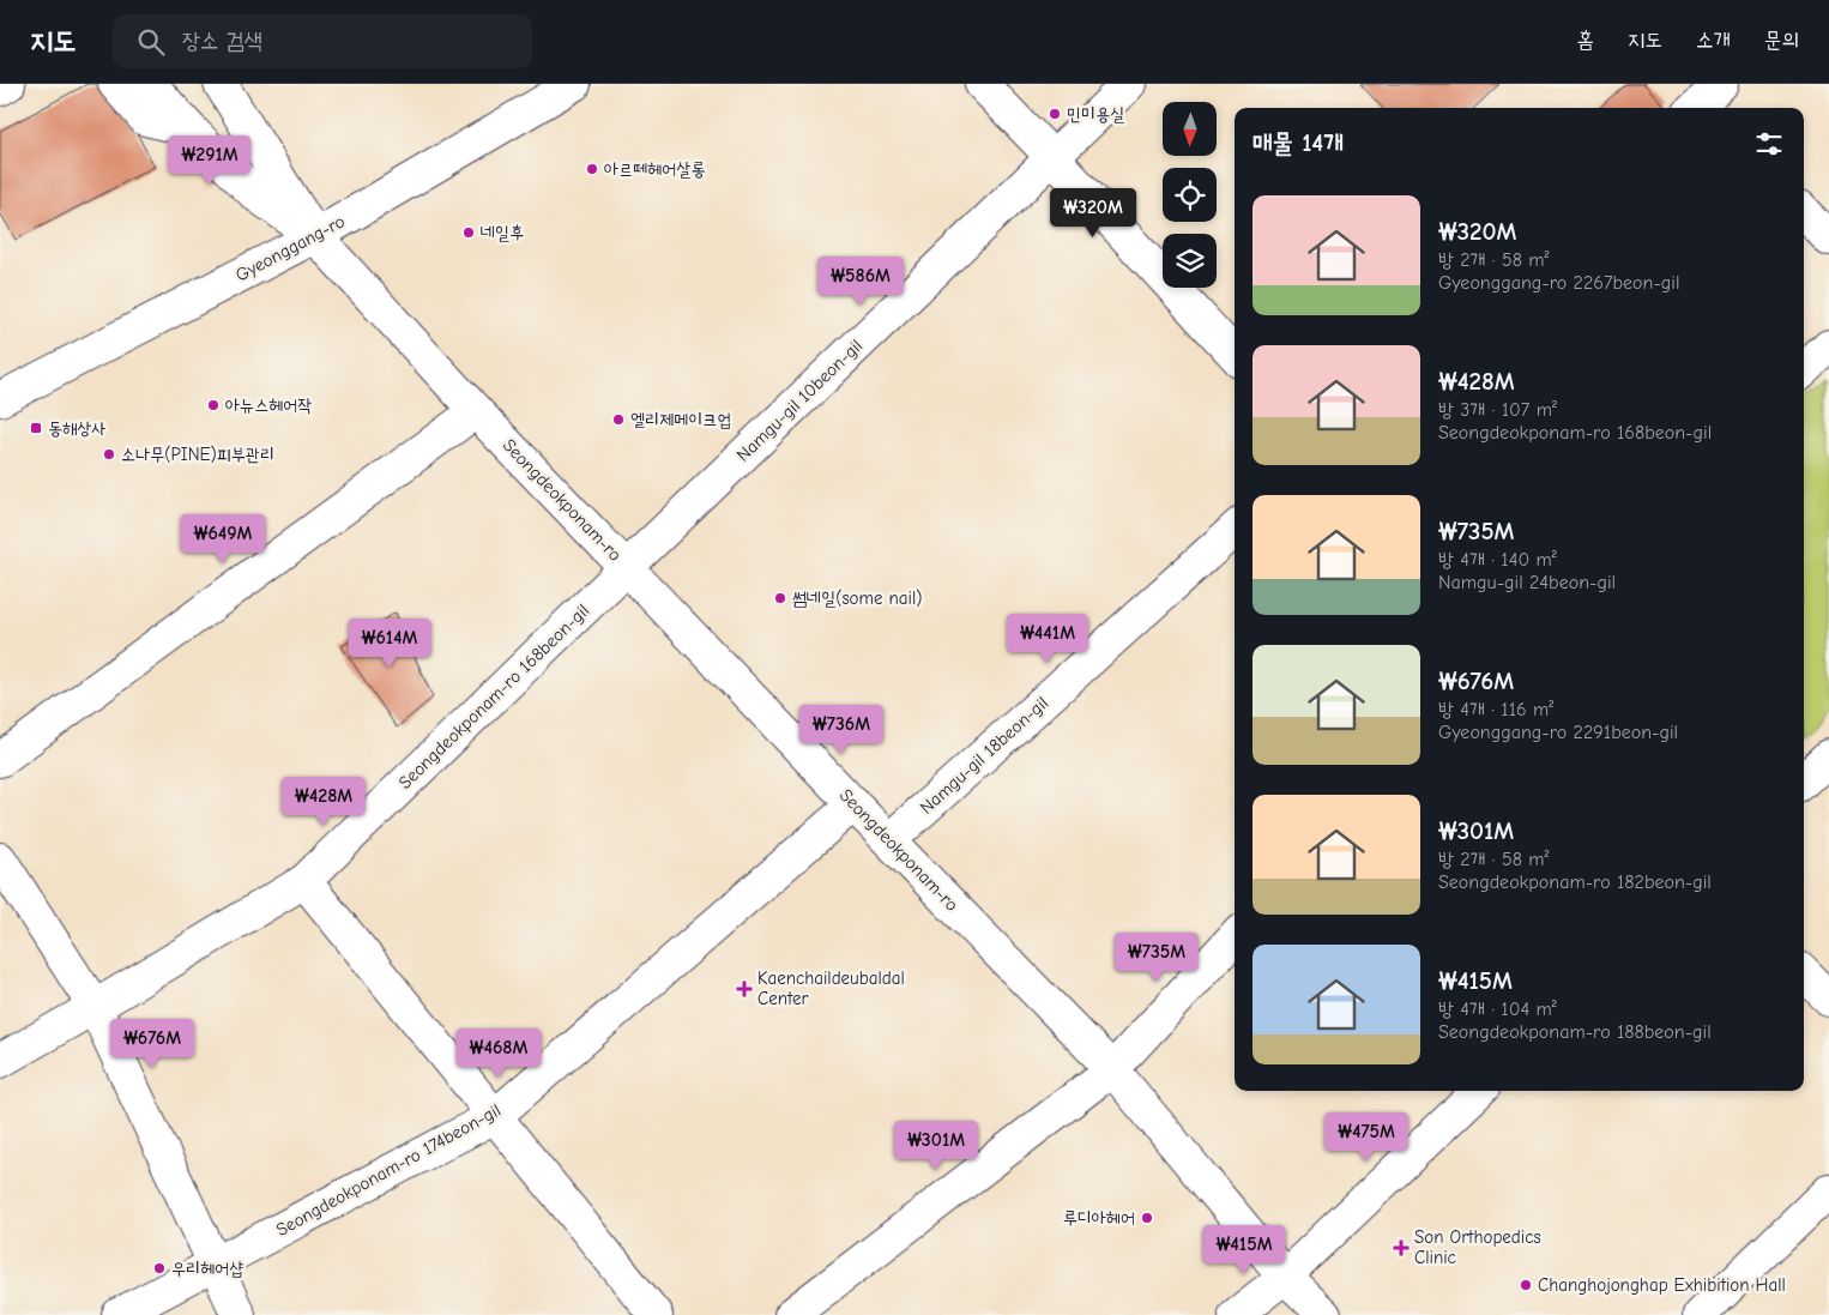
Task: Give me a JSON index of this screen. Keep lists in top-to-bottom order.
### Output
{
  "streets": {
    "street": [
      "Gyeonggang-ro",
      "Namgu-gil 10beon-gil",
      "Seongdeokponam-ro",
      "Seongdeokponam-ro 168beon-gil",
      "Namgu-gil 18beon-gil",
      "Seongdeokponam-ro 174beon-gil"
    ]
  },
  "crossings": [
    ["Gyeonggang-ro", "Seongdeokponam-ro"],
    ["Namgu-gil 10beon-gil", "Seongdeokponam-ro"],
    ["Namgu-gil 10beon-gil", "Seongdeokponam-ro 168beon-gil"],
    ["Seongdeokponam-ro", "Seongdeokponam-ro 168beon-gil"],
    ["Seongdeokponam-ro", "Namgu-gil 18beon-gil"],
    ["Seongdeokponam-ro", "Seongdeokponam-ro 174beon-gil"]
  ],
  "places": {
    "other": [
      "민미용실",
      "아르떼헤어살롱",
      "네일후",
      "아뉴스헤어작",
      "엘리제메이크업",
      "소나무(PINE)피부관리",
      "썸네일(some nail)",
      "루디아헤어",
      "우리헤어샵",
      "Changhojonghap Exhibition Hall"
    ],
    "transit": ["동해상사"],
    "health": ["Kaenchaildeubaldal Center", "Son Orthopedics Clinic"]
  },
  "north": "bottom",
  "page": {
    "header": "지도",
    "search": "장소 검색",
    "nav": [
      "홈",
      "지도",
      "소개",
      "문의"
    ],
    "heading": "매물 14개",
    "price": [
      "₩291M",
      "₩320M",
      "₩586M",
      "₩649M",
      "₩441M",
      "₩614M",
      "₩736M",
      "₩428M",
      "₩735M",
      "₩676M",
      "₩468M",
      "₩475M",
      "₩301M",
      "₩415M"
    ],
    "list": [
      {
        "name": "₩320M",
        "note": "방 2개 · 58 m² · Gyeonggang-ro 2267beon-gil"
      },
      {
        "name": "₩428M",
        "note": "방 3개 · 107 m² · Seongdeokponam-ro 168beon-gil"
      },
      {
        "name": "₩735M",
        "note": "방 4개 · 140 m² · Namgu-gil 24beon-gil"
      },
      {
        "name": "₩676M",
        "note": "방 4개 · 116 m² · Gyeonggang-ro 2291beon-gil"
      },
      {
        "name": "₩301M",
        "note": "방 2개 · 58 m² · Seongdeokponam-ro 182beon-gil"
      },
      {
        "name": "₩415M",
        "note": "방 4개 · 104 m² · Seongdeokponam-ro 188beon-gil"
      }
    ]
  }
}
